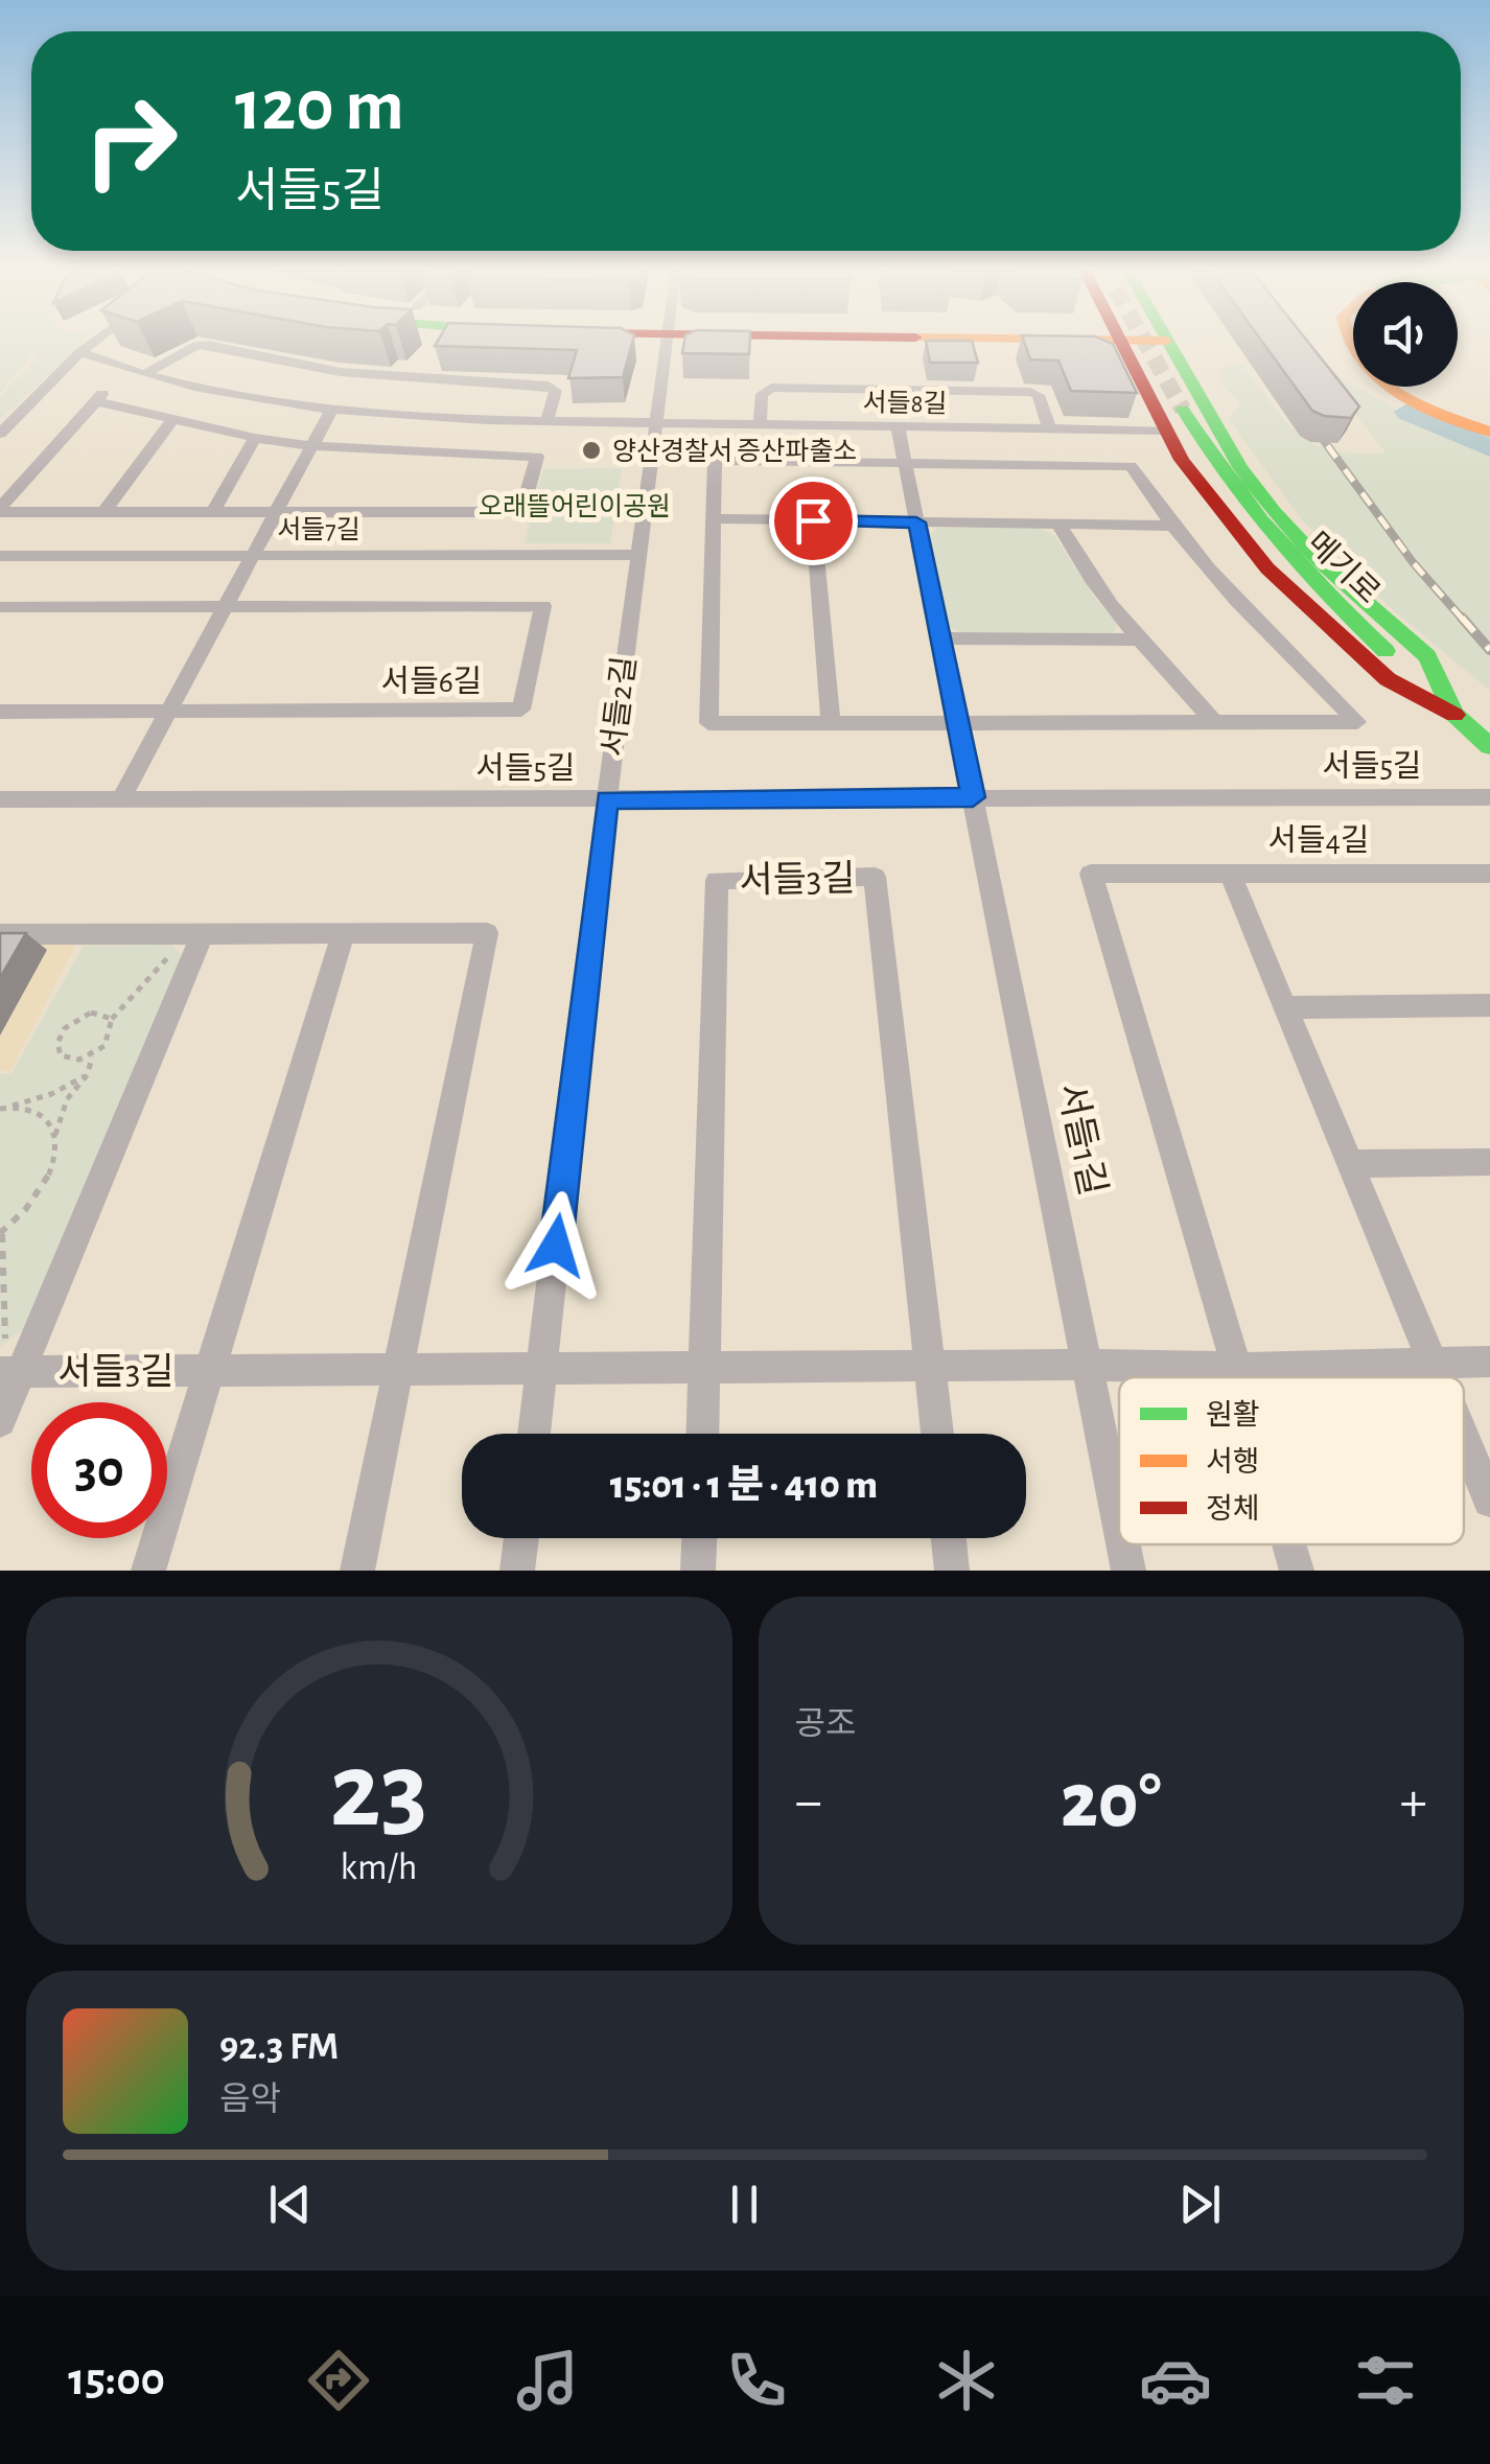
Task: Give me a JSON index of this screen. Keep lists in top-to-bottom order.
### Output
{
  "streets": {
    "main road": ["메기로"],
    "street": [
      "서들8길",
      "서들7길",
      "서들6길",
      "서들2길",
      "서들5길",
      "서들4길",
      "서들3길",
      "서들1길"
    ]
  },
  "crossings": [
    ["서들8길", "서들2길"],
    ["서들8길", "서들1길"],
    ["서들7길", "서들2길"],
    ["서들2길", "서들5길"],
    ["서들2길", "서들3길"],
    ["서들5길", "서들1길"],
    ["서들4길", "서들3길"],
    ["서들3길", "서들1길"]
  ],
  "parks": ["오래뜰어린이공원"],
  "places": ["양산경찰서 증산파출소"],
  "legend": ["원활", "서행", "정체"],
  "page": {
    "turn": ["120 m", "서들5길"],
    "limit": "30",
    "trip": "15:01 · 1 분 · 410 m",
    "tile": "공조",
    "heat": ["−", "20°", "+"],
    "song": ["92.3 FM", "음악"],
    "tabs": "15:00",
    "gauge": ["23", "km/h"]
  }
}
